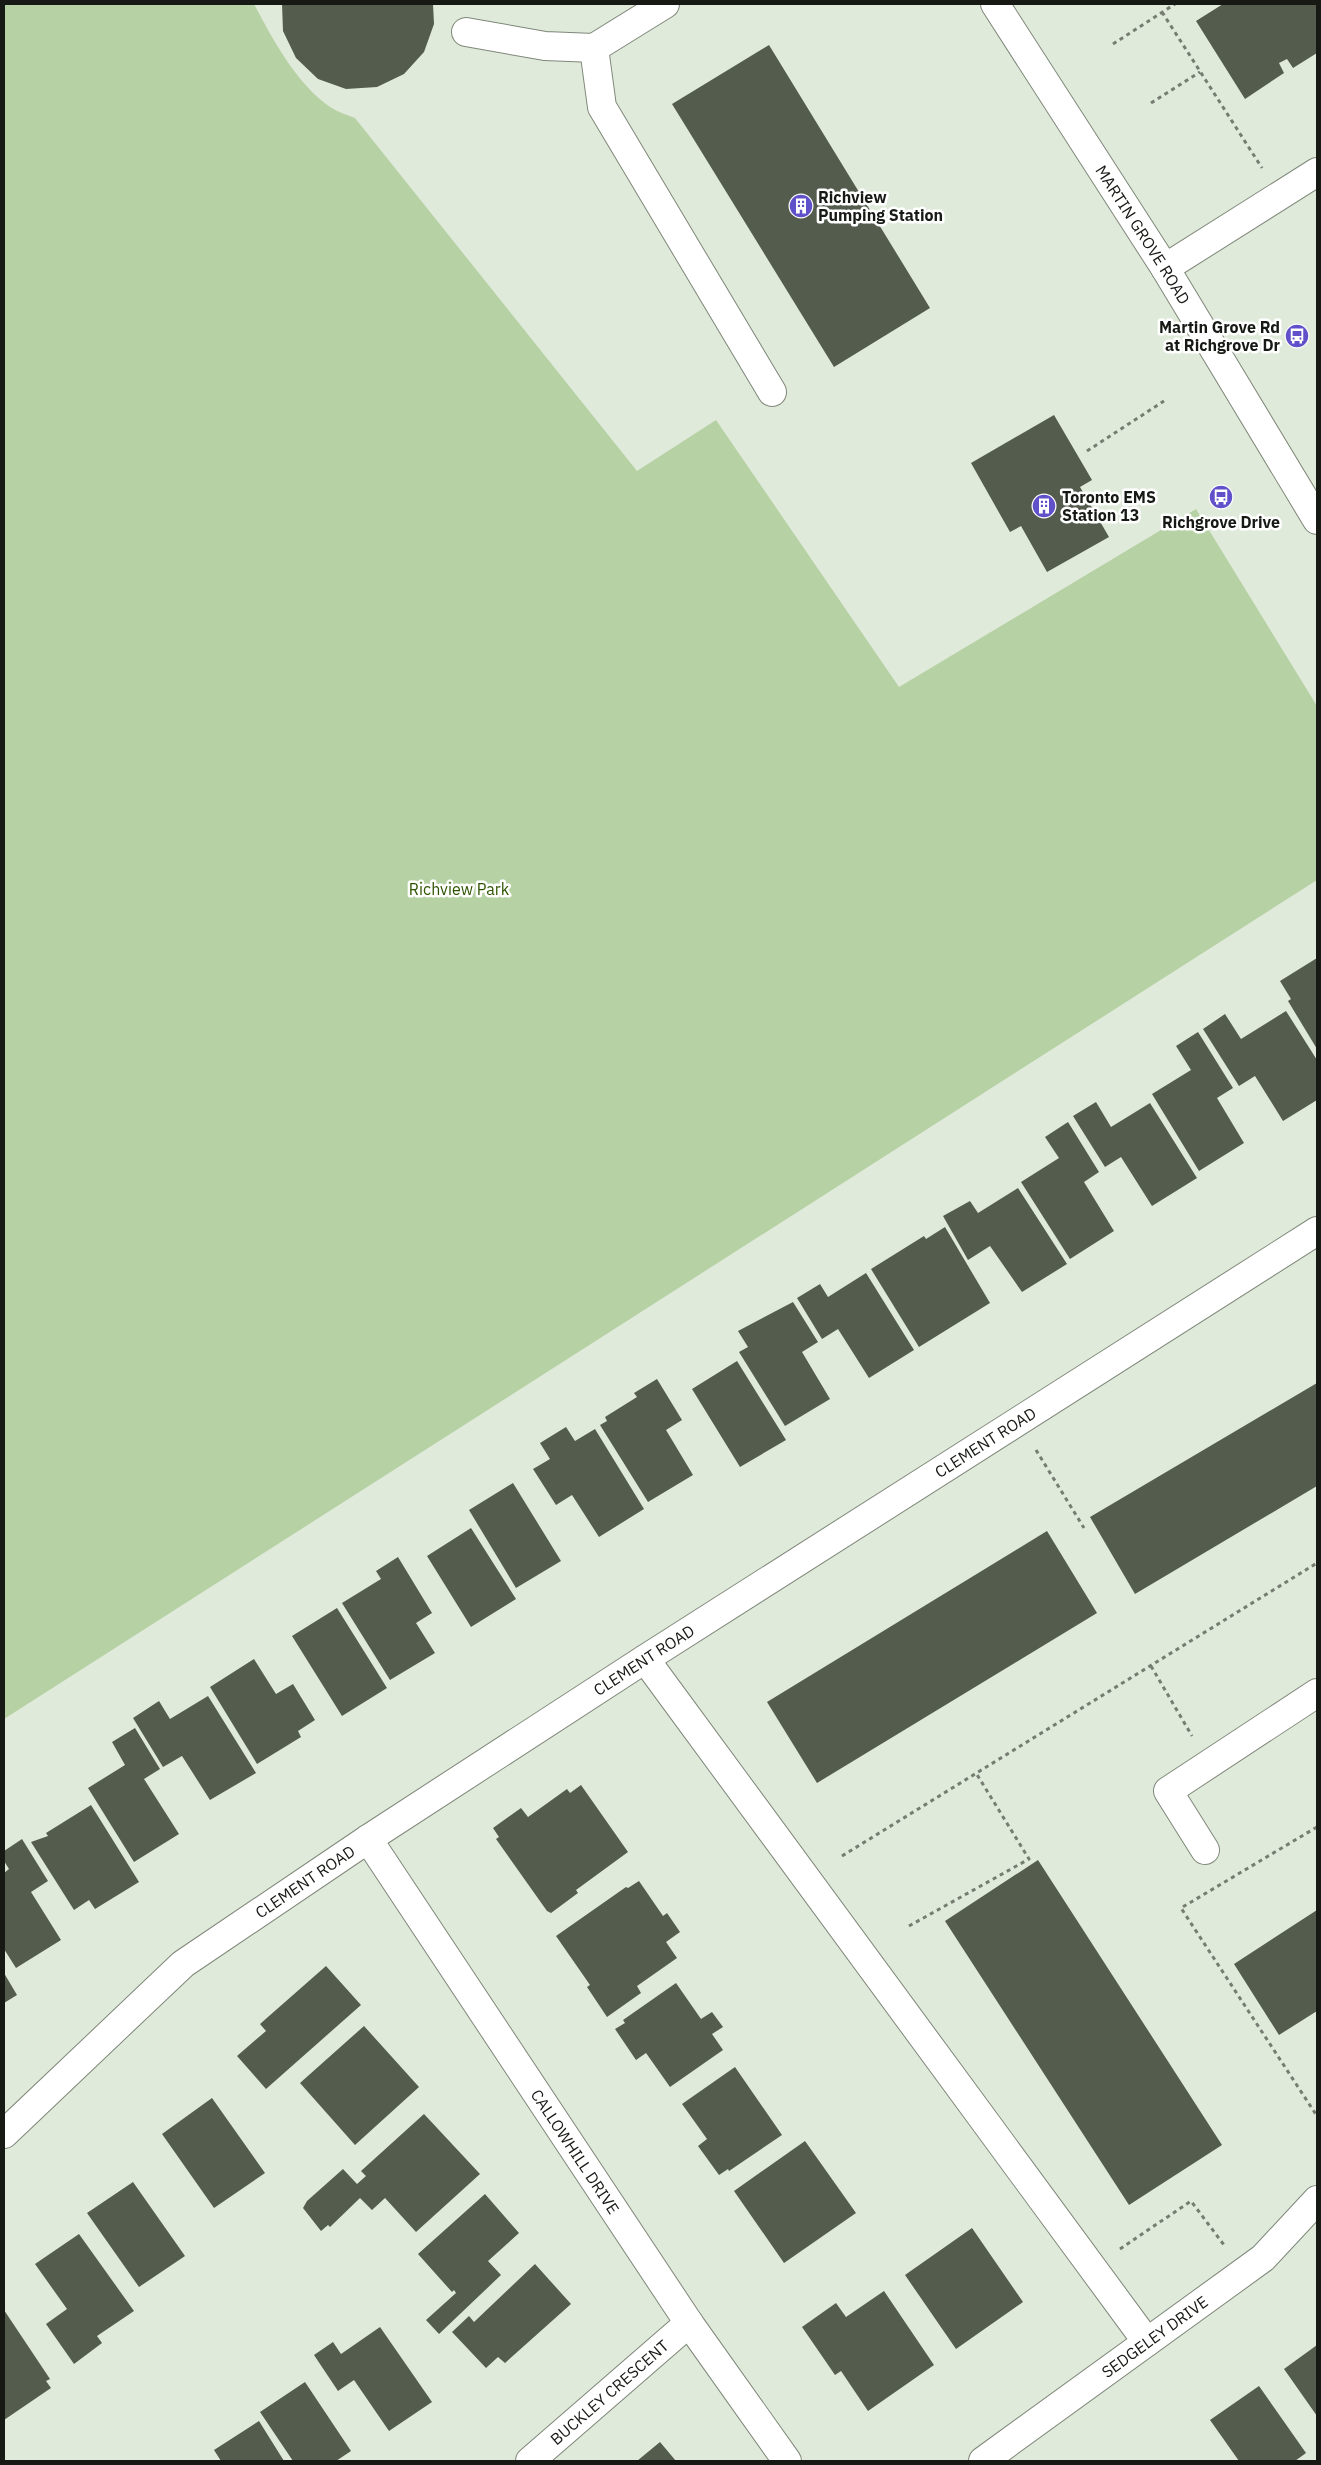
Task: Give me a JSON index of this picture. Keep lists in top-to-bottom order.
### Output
{
  "streets": {
    "street": [
      "MARTIN GROVE ROAD",
      "CLEMENT ROAD",
      "CALLOWHILL DRIVE",
      "SEDGELEY DRIVE",
      "BUCKLEY CRESCENT"
    ]
  },
  "crossings": [
    ["CLEMENT ROAD", "CALLOWHILL DRIVE"],
    ["CALLOWHILL DRIVE", "BUCKLEY CRESCENT"]
  ],
  "parks": ["Richview Park"],
  "places": {
    "building": ["Richview Pumping Station", "Toronto EMS Station 13"],
    "bus stop": ["Martin Grove Rd at Richgrove Dr", "Richgrove Drive"]
  }
}
